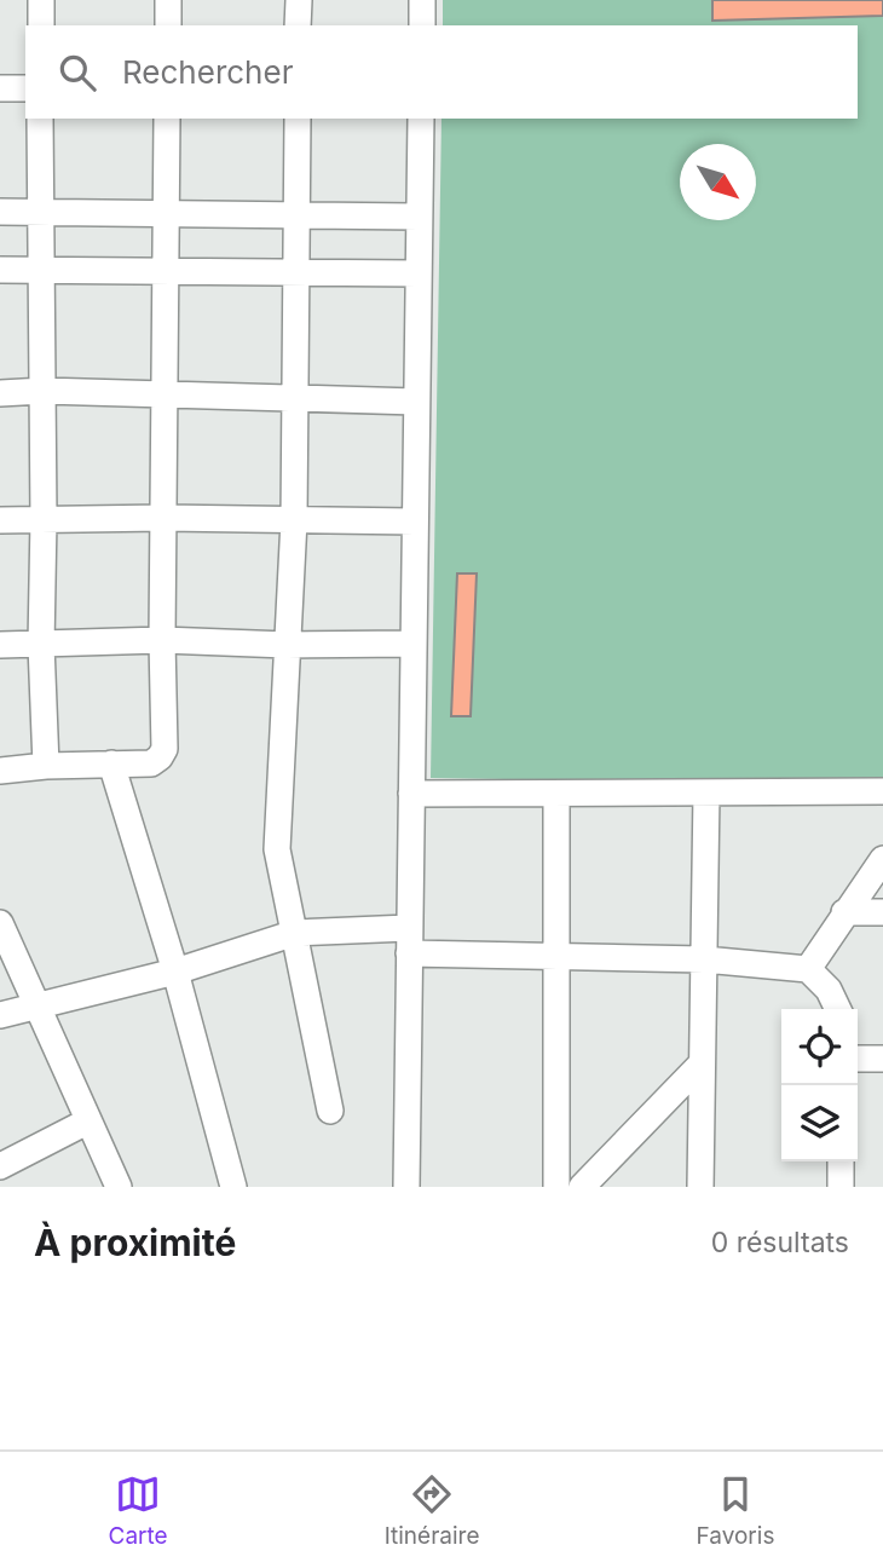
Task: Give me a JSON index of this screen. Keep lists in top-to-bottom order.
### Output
{
  "north": "bottom right",
  "page": {
    "search": "Rechercher",
    "heading": ["À proximité", "0 résultats"],
    "nav": ["Carte", "Itinéraire", "Favoris"]
  }
}
